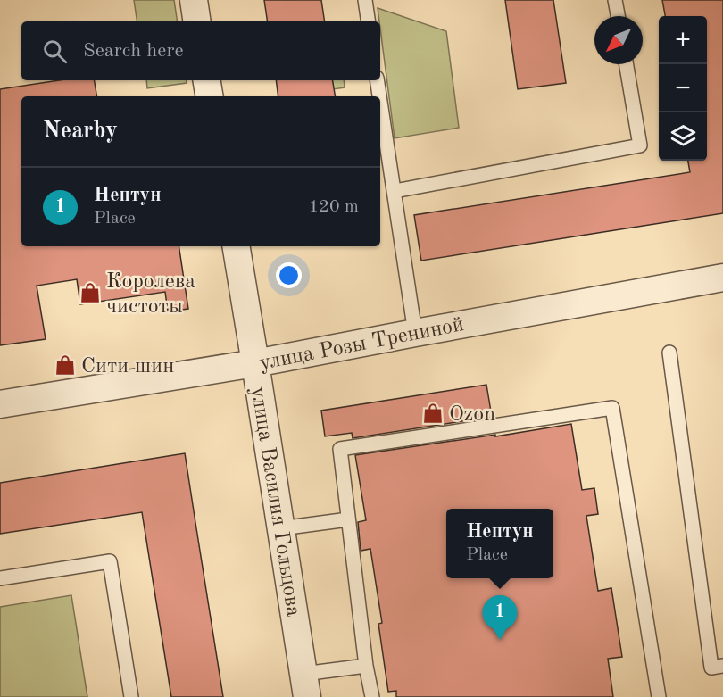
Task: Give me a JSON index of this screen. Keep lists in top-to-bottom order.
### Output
{
  "streets": {
    "street": ["улица Розы Трениной", "улица Василия Гольцова"]
  },
  "crossings": [
    ["улица Розы Трениной", "улица Василия Гольцова"]
  ],
  "places": {
    "shop": ["Королева чистоты", "Сити шин", "Ozon"]
  },
  "north": "bottom left",
  "page": {
    "map_buttons": ["+", "−"],
    "search": "Search here",
    "heading": "Nearby",
    "list": [
      {
        "mark": "1",
        "name": "Нептун",
        "note": "Place",
        "value": "120 m"
      }
    ],
    "popup": ["Нептун", "Place"],
    "pins": "1"
  }
}
